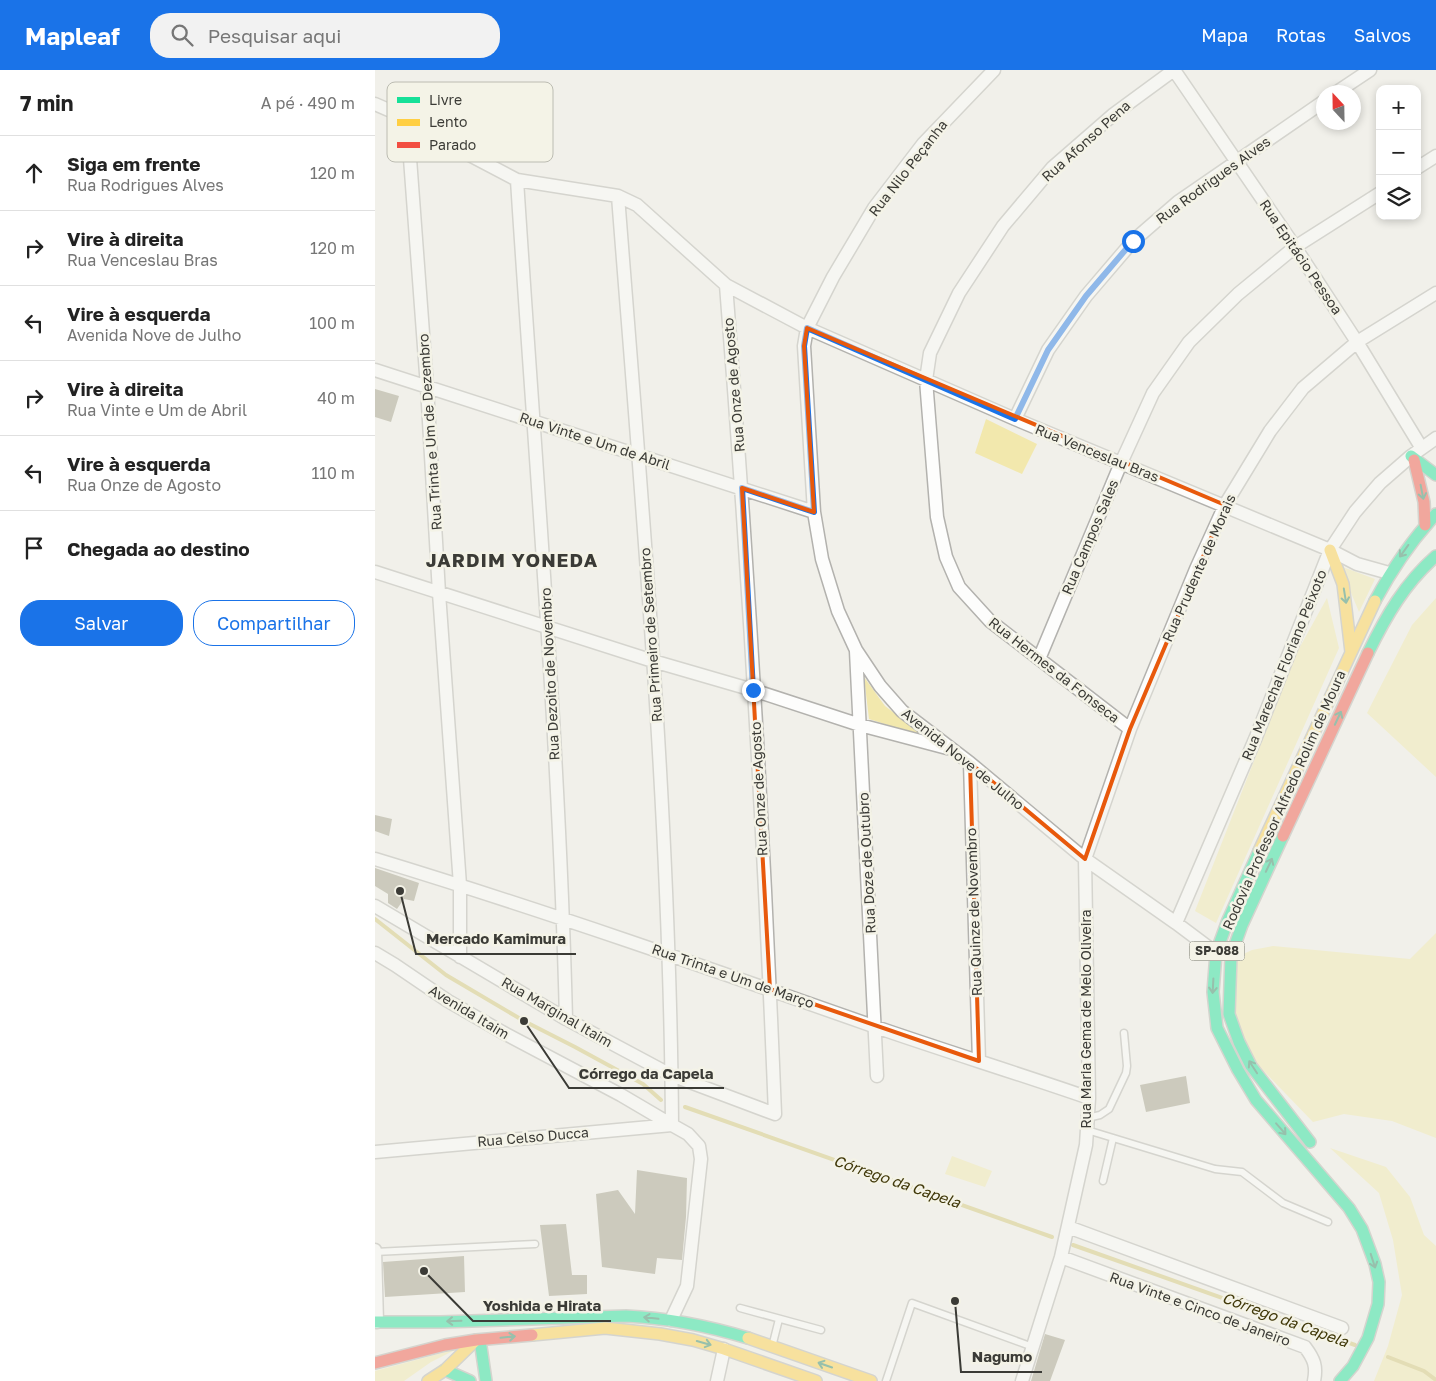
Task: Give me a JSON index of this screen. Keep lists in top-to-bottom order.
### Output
{
  "streets": {
    "main road": ["Rodovia Professor Alfredo Rolim de Moura", "SP-088"],
    "street": [
      "Rua Afonso Pena",
      "Rua Nilo Peçanha",
      "Rua Rodrigues Alves",
      "Rua Epitácio Pessoa",
      "Rua Onze de Agosto",
      "Rua Trinta e Um de Dezembro",
      "Rua Vinte e Um de Abril",
      "Rua Venceslau Bras",
      "Rua Campos Sales",
      "Rua Prudente de Morais",
      "Rua Primeiro de Setembro",
      "Rua Marechal Floriano Peixoto",
      "Rua Hermes da Fonseca",
      "Rua Dezoito de Novembro",
      "Avenida Nove de Julho",
      "Rua Doze de Outubro",
      "Rua Quinze de Novembro",
      "Rua Trinta e Um de Março",
      "Avenida Itaim",
      "Rua Marginal Itaim",
      "Rua Maria Gema de Melo Oliveira",
      "Rua Celso Ducca",
      "Rua Vinte e Cinco de Janeiro"
    ]
  },
  "crossings": [
    ["Rua Afonso Pena", "Rua Epitácio Pessoa"],
    ["Rua Afonso Pena", "Rua Venceslau Bras"],
    ["Rua Afonso Pena", "Rua Hermes da Fonseca"],
    ["Rua Nilo Peçanha", "Rua Venceslau Bras"],
    ["Rua Nilo Peçanha", "Avenida Nove de Julho"],
    ["Rua Rodrigues Alves", "Rua Epitácio Pessoa"],
    ["Rua Rodrigues Alves", "Rua Venceslau Bras"],
    ["Rua Epitácio Pessoa", "Rua Campos Sales"],
    ["Rua Epitácio Pessoa", "Rua Prudente de Morais"],
    ["Rua Epitácio Pessoa", "Rua Marechal Floriano Peixoto"],
    ["Rua Onze de Agosto", "Rua Vinte e Um de Abril"],
    ["Rua Onze de Agosto", "Rua Trinta e Um de Março"],
    ["Rua Onze de Agosto", "Rua Marginal Itaim"],
    ["Rua Trinta e Um de Dezembro", "Rua Vinte e Um de Abril"],
    ["Rua Trinta e Um de Dezembro", "Rua Trinta e Um de Março"],
    ["Rua Trinta e Um de Dezembro", "Rua Marginal Itaim"],
    ["Rua Vinte e Um de Abril", "Rua Primeiro de Setembro"],
    ["Rua Vinte e Um de Abril", "Rua Dezoito de Novembro"],
    ["Rua Vinte e Um de Abril", "Avenida Nove de Julho"],
    ["Rua Venceslau Bras", "Rua Campos Sales"],
    ["Rua Venceslau Bras", "Rua Prudente de Morais"],
    ["Rua Venceslau Bras", "Rua Marechal Floriano Peixoto"],
    ["Rua Venceslau Bras", "Rua Hermes da Fonseca"],
    ["Rua Venceslau Bras", "Avenida Nove de Julho"],
    ["Rua Venceslau Bras", "Rodovia Professor Alfredo Rolim de Moura"],
    ["Rua Campos Sales", "Rua Hermes da Fonseca"],
    ["Rua Prudente de Morais", "Rua Hermes da Fonseca"],
    ["Rua Prudente de Morais", "Avenida Nove de Julho"],
    ["Rua Prudente de Morais", "Rua Maria Gema de Melo Oliveira"],
    ["Rua Primeiro de Setembro", "Rua Trinta e Um de Março"],
    ["Rua Primeiro de Setembro", "Avenida Itaim"],
    ["Rua Primeiro de Setembro", "Rua Marginal Itaim"],
    ["Rua Primeiro de Setembro", "Rua Celso Ducca"],
    ["Rua Marechal Floriano Peixoto", "Avenida Nove de Julho"],
    ["Rua Dezoito de Novembro", "Rua Trinta e Um de Março"],
    ["Rua Dezoito de Novembro", "Rua Marginal Itaim"],
    ["Avenida Nove de Julho", "Rodovia Professor Alfredo Rolim de Moura"],
    ["Avenida Nove de Julho", "Rua Doze de Outubro"],
    ["Avenida Nove de Julho", "Rua Quinze de Novembro"],
    ["Avenida Nove de Julho", "Rua Maria Gema de Melo Oliveira"],
    ["Rua Doze de Outubro", "Rua Trinta e Um de Março"],
    ["Rua Quinze de Novembro", "Rua Trinta e Um de Março"],
    ["Rua Trinta e Um de Março", "Rua Maria Gema de Melo Oliveira"],
    ["Avenida Itaim", "Rua Celso Ducca"],
    ["Rua Maria Gema de Melo Oliveira", "Rua Vinte e Cinco de Janeiro"]
  ],
  "districts": ["JARDIM YONEDA"],
  "water": ["Córrego da Capela"],
  "places": [
    "Mercado Kamimura",
    "Córrego da Capela",
    "Yoshida e Hirata",
    "Nagumo"
  ],
  "legend": ["Livre", "Lento", "Parado"],
  "north": "top",
  "page": {
    "header": "Mapleaf",
    "search": "Pesquisar aqui",
    "nav": ["Mapa", "Rotas", "Salvos"],
    "heading": ["7 min", "A pé · 490 m"],
    "map_buttons": ["+", "−"],
    "list": [
      ["Siga em frente", "Rua Rodrigues Alves", "120 m"],
      ["Vire à direita", "Rua Venceslau Bras", "120 m"],
      ["Vire à esquerda", "Avenida Nove de Julho", "100 m"],
      ["Vire à direita", "Rua Vinte e Um de Abril", "40 m"],
      ["Vire à esquerda", "Rua Onze de Agosto", "110 m"],
      "Chegada ao destino"
    ],
    "buttons": ["Salvar", "Compartilhar"]
  }
}
